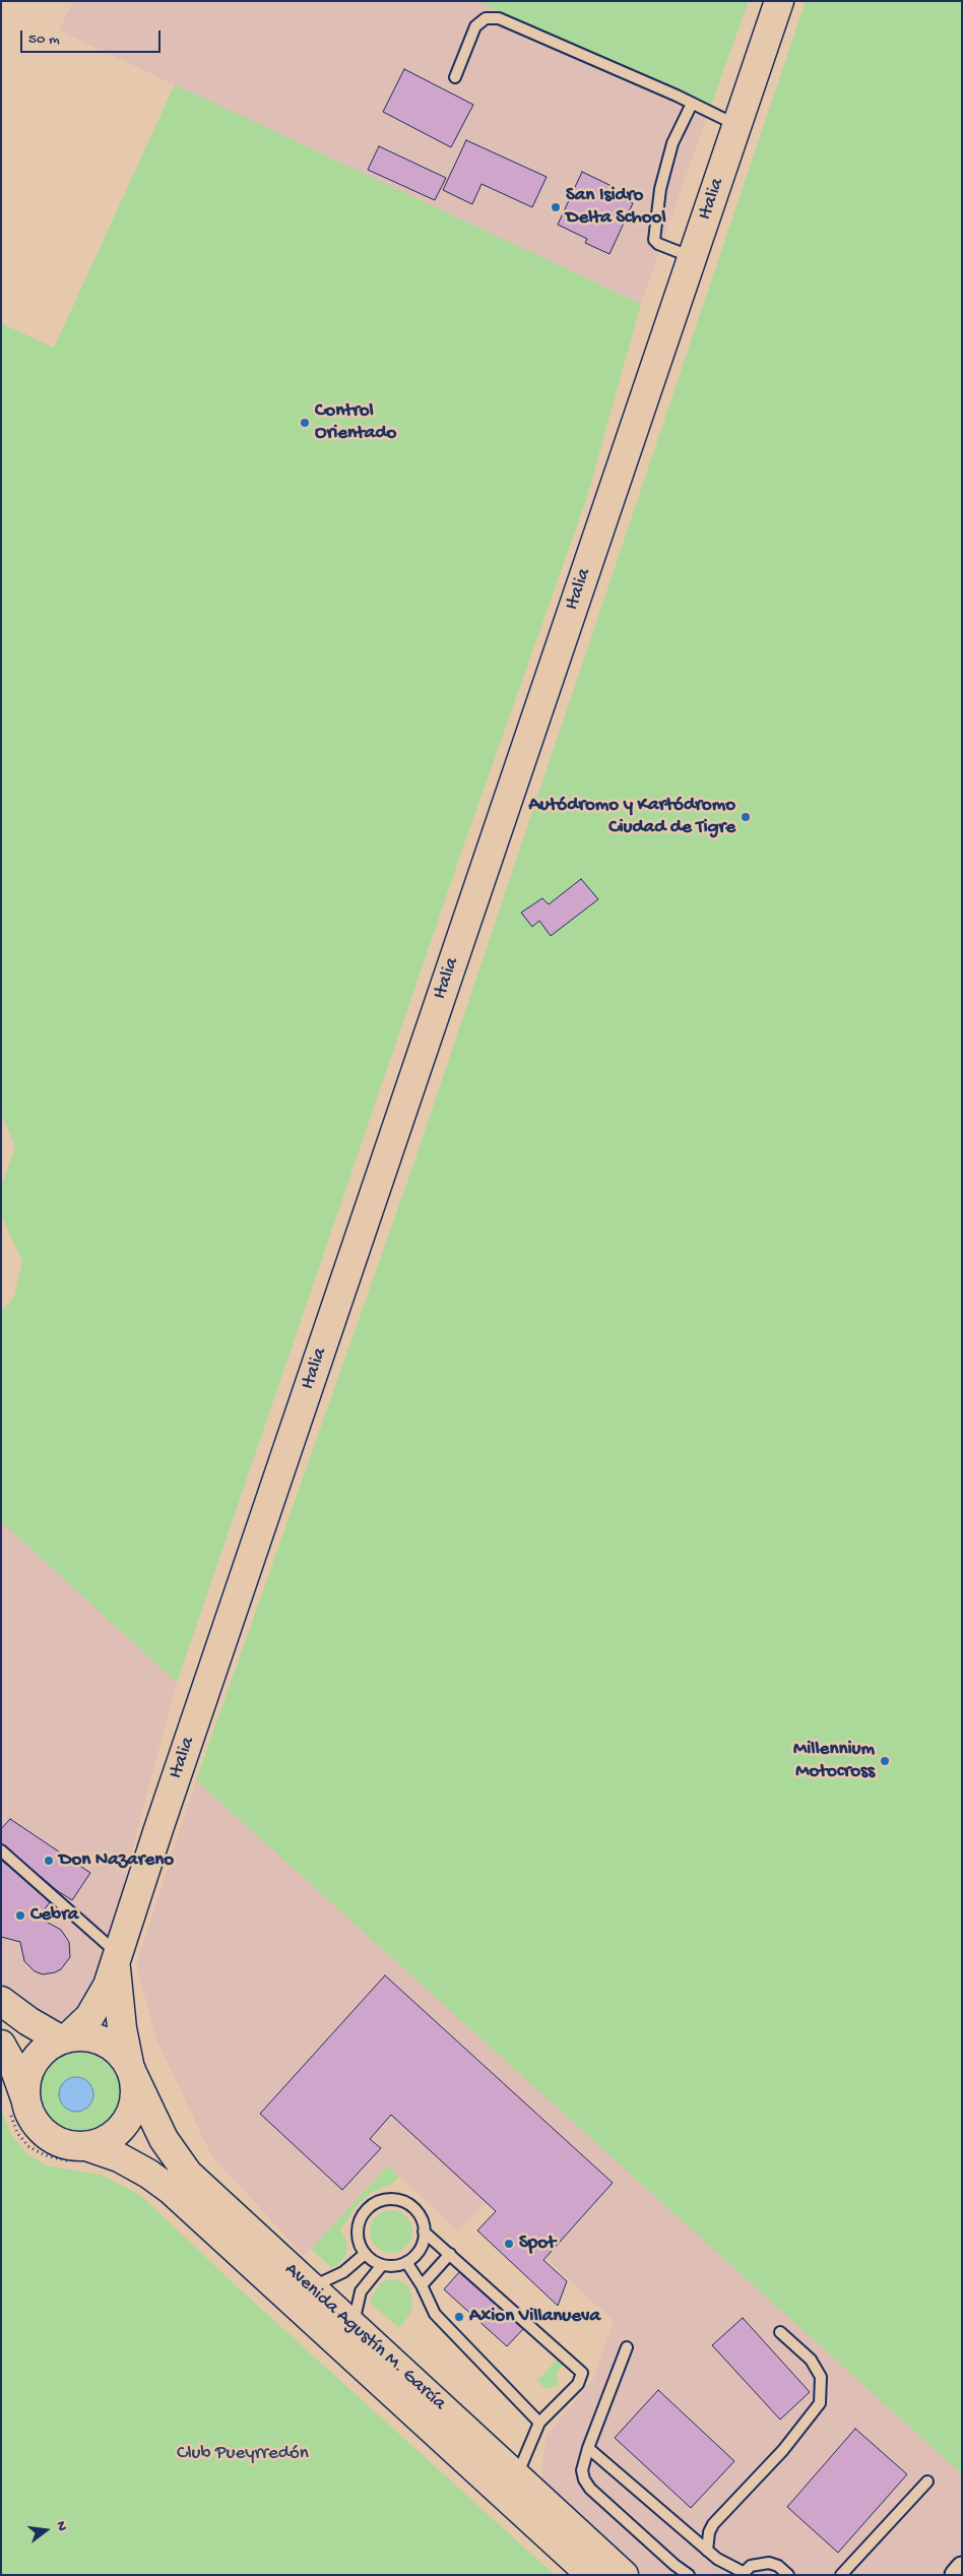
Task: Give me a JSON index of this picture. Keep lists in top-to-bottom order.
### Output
{
  "streets": {
    "street": ["Italia", "Avenida Agustín M. García"]
  },
  "crossings": [
    ["Italia", "Avenida Agustín M. García"]
  ],
  "parks": ["Club Pueyrredón"],
  "places": [
    "San Isidro Delta School",
    "Control Orientado",
    "Autódromo y Kartódromo Ciudad de Tigre",
    "Millennium Motocross",
    "Don Nazareno",
    "Cebra",
    "Spot",
    "Axion Villanueva"
  ],
  "scale_bar": "50 m",
  "north": "right"
}
